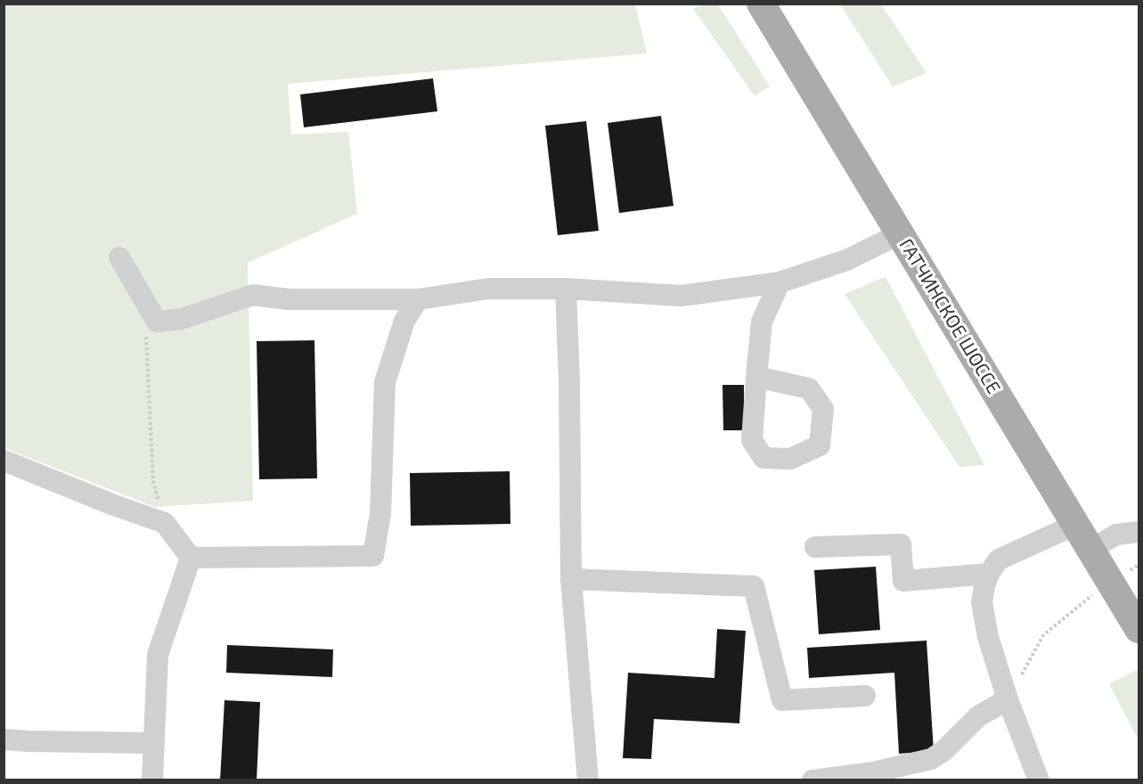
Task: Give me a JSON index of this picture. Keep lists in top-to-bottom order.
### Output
{
  "streets": {
    "main road": ["ГАТЧИНСКОЕ ШОССЕ"]
  }
}
